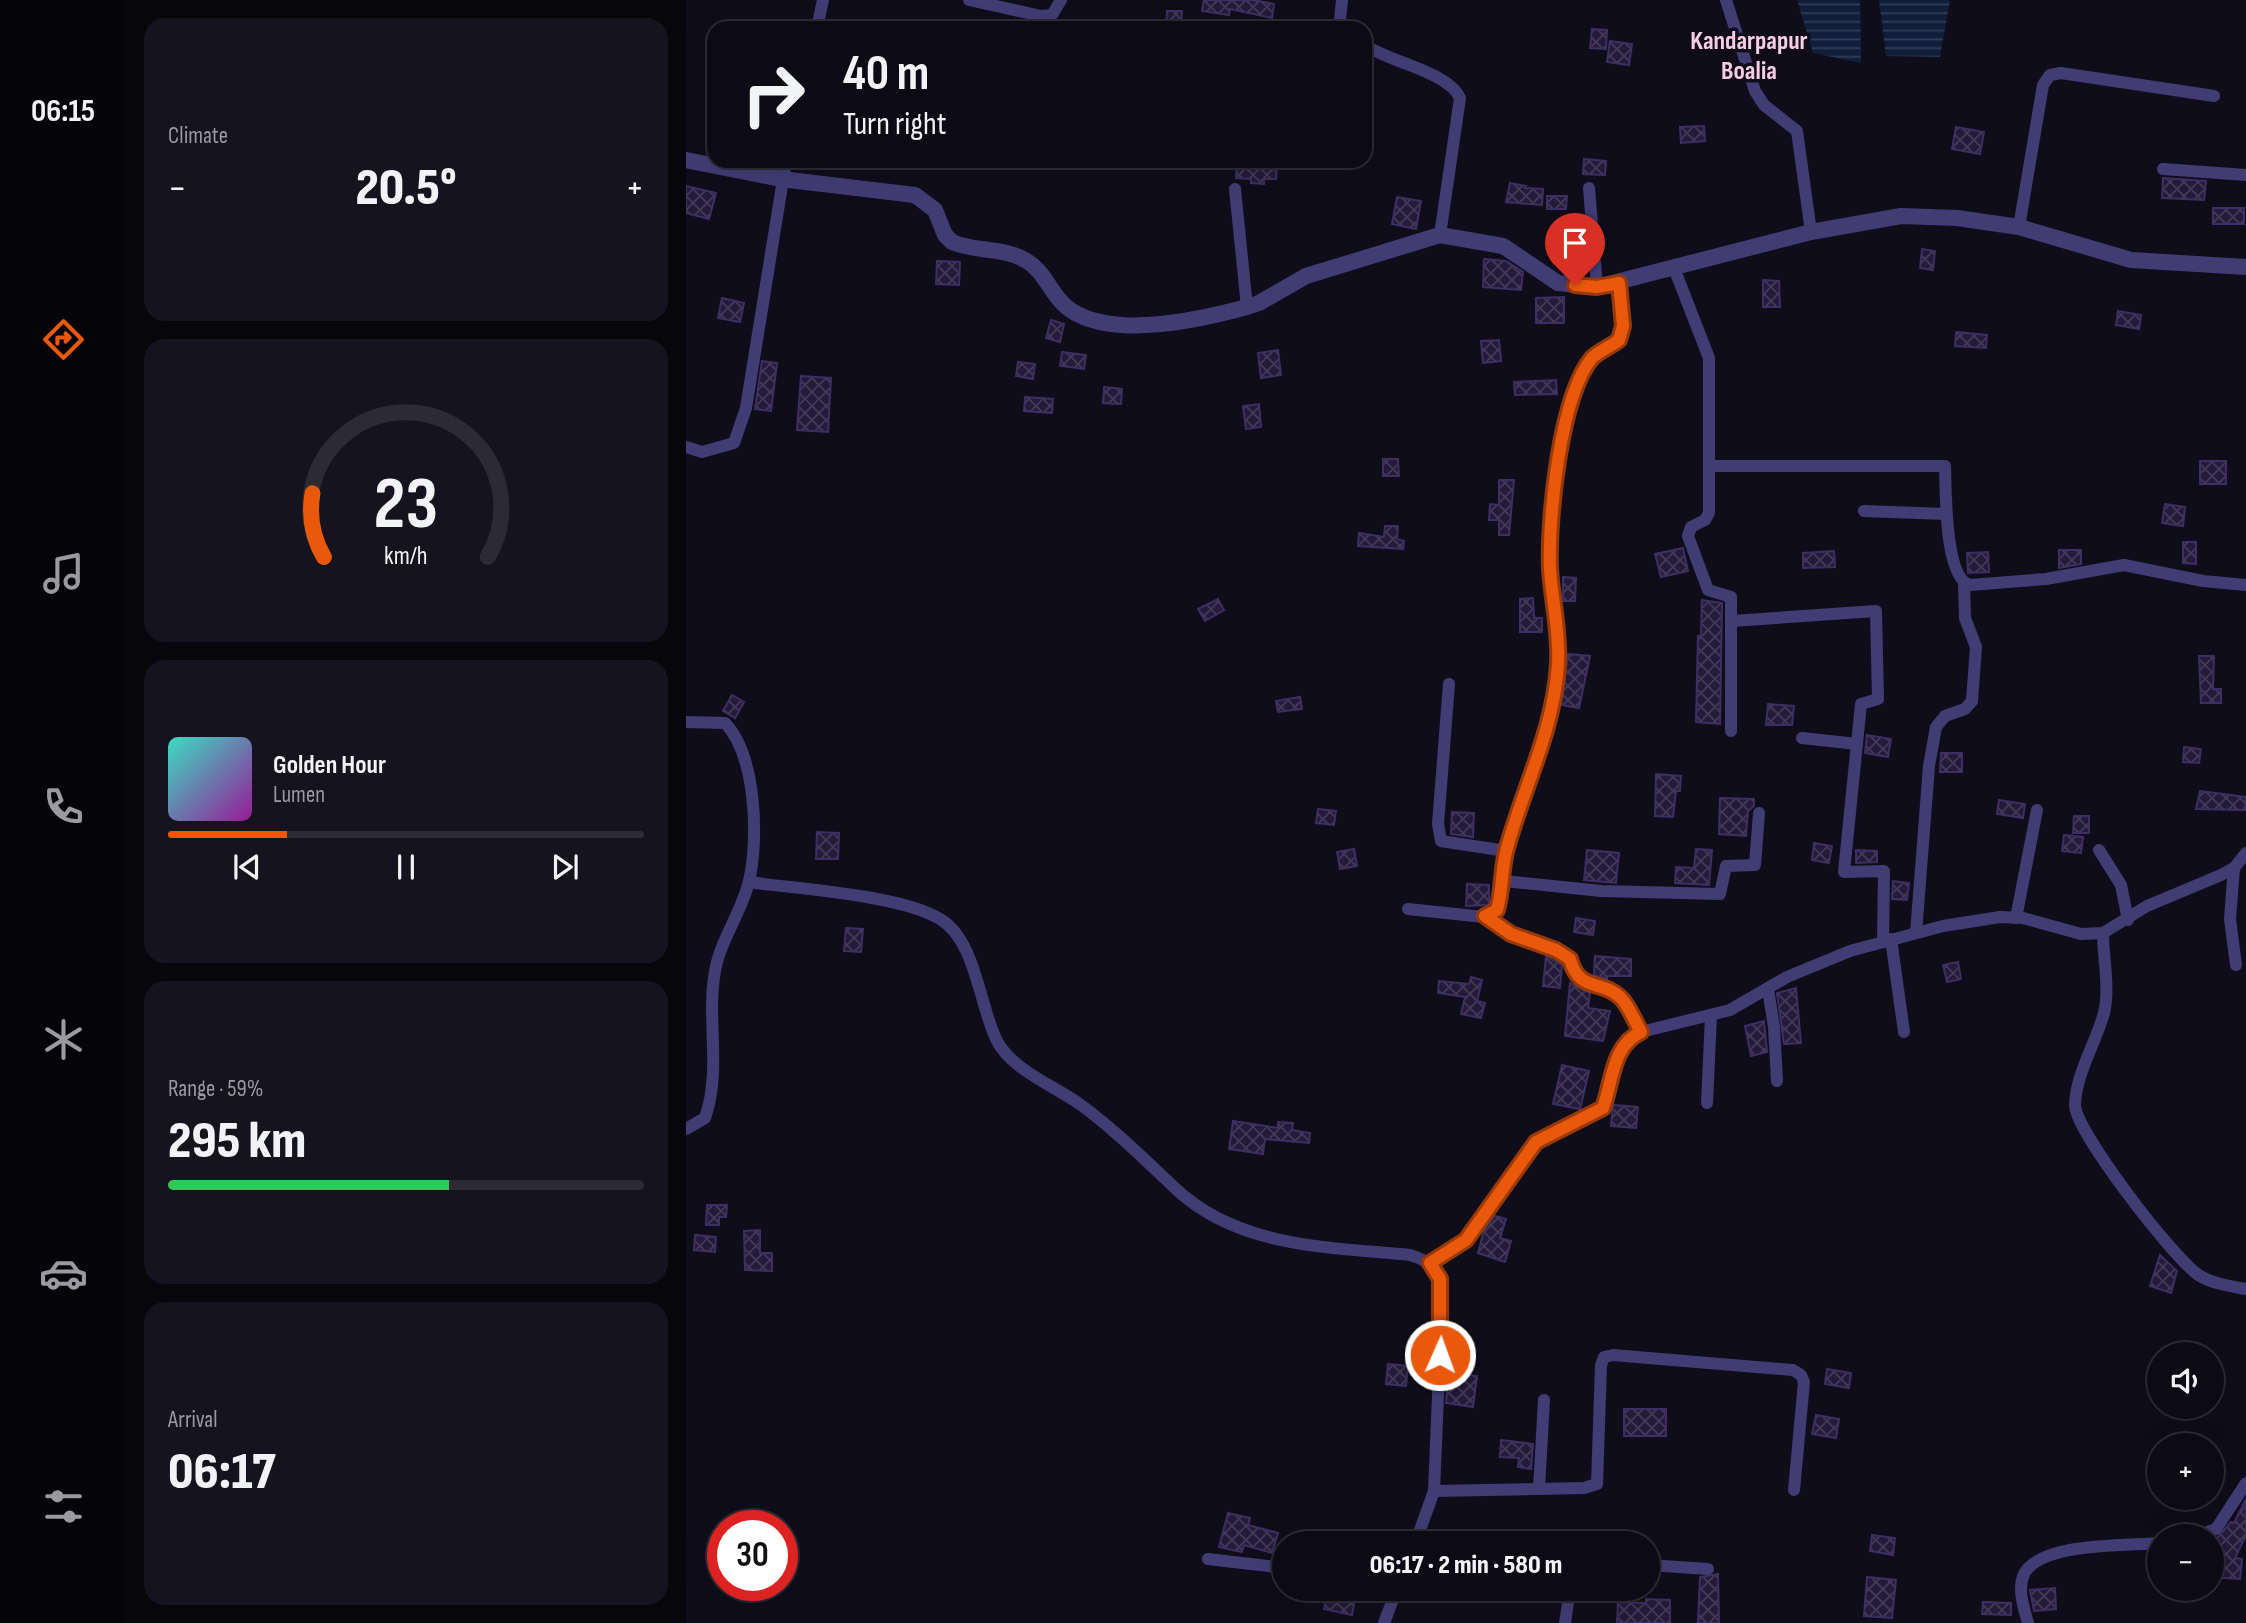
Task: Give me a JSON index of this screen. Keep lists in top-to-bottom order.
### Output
{
  "districts": ["Kandarpapur Boalia"],
  "page": {
    "tabs": "06:15",
    "tile": [
      "Climate",
      ["Range · 59%", "295 km"],
      ["Arrival", "06:17"]
    ],
    "turn": ["40 m", "Turn right"],
    "heat": ["−", "20.5°", "+"],
    "song": ["Golden Hour", "Lumen"],
    "map_buttons": ["+", "−"],
    "limit": "30",
    "trip": "06:17 · 2 min · 580 m",
    "gauge": ["23", "km/h"]
  }
}
